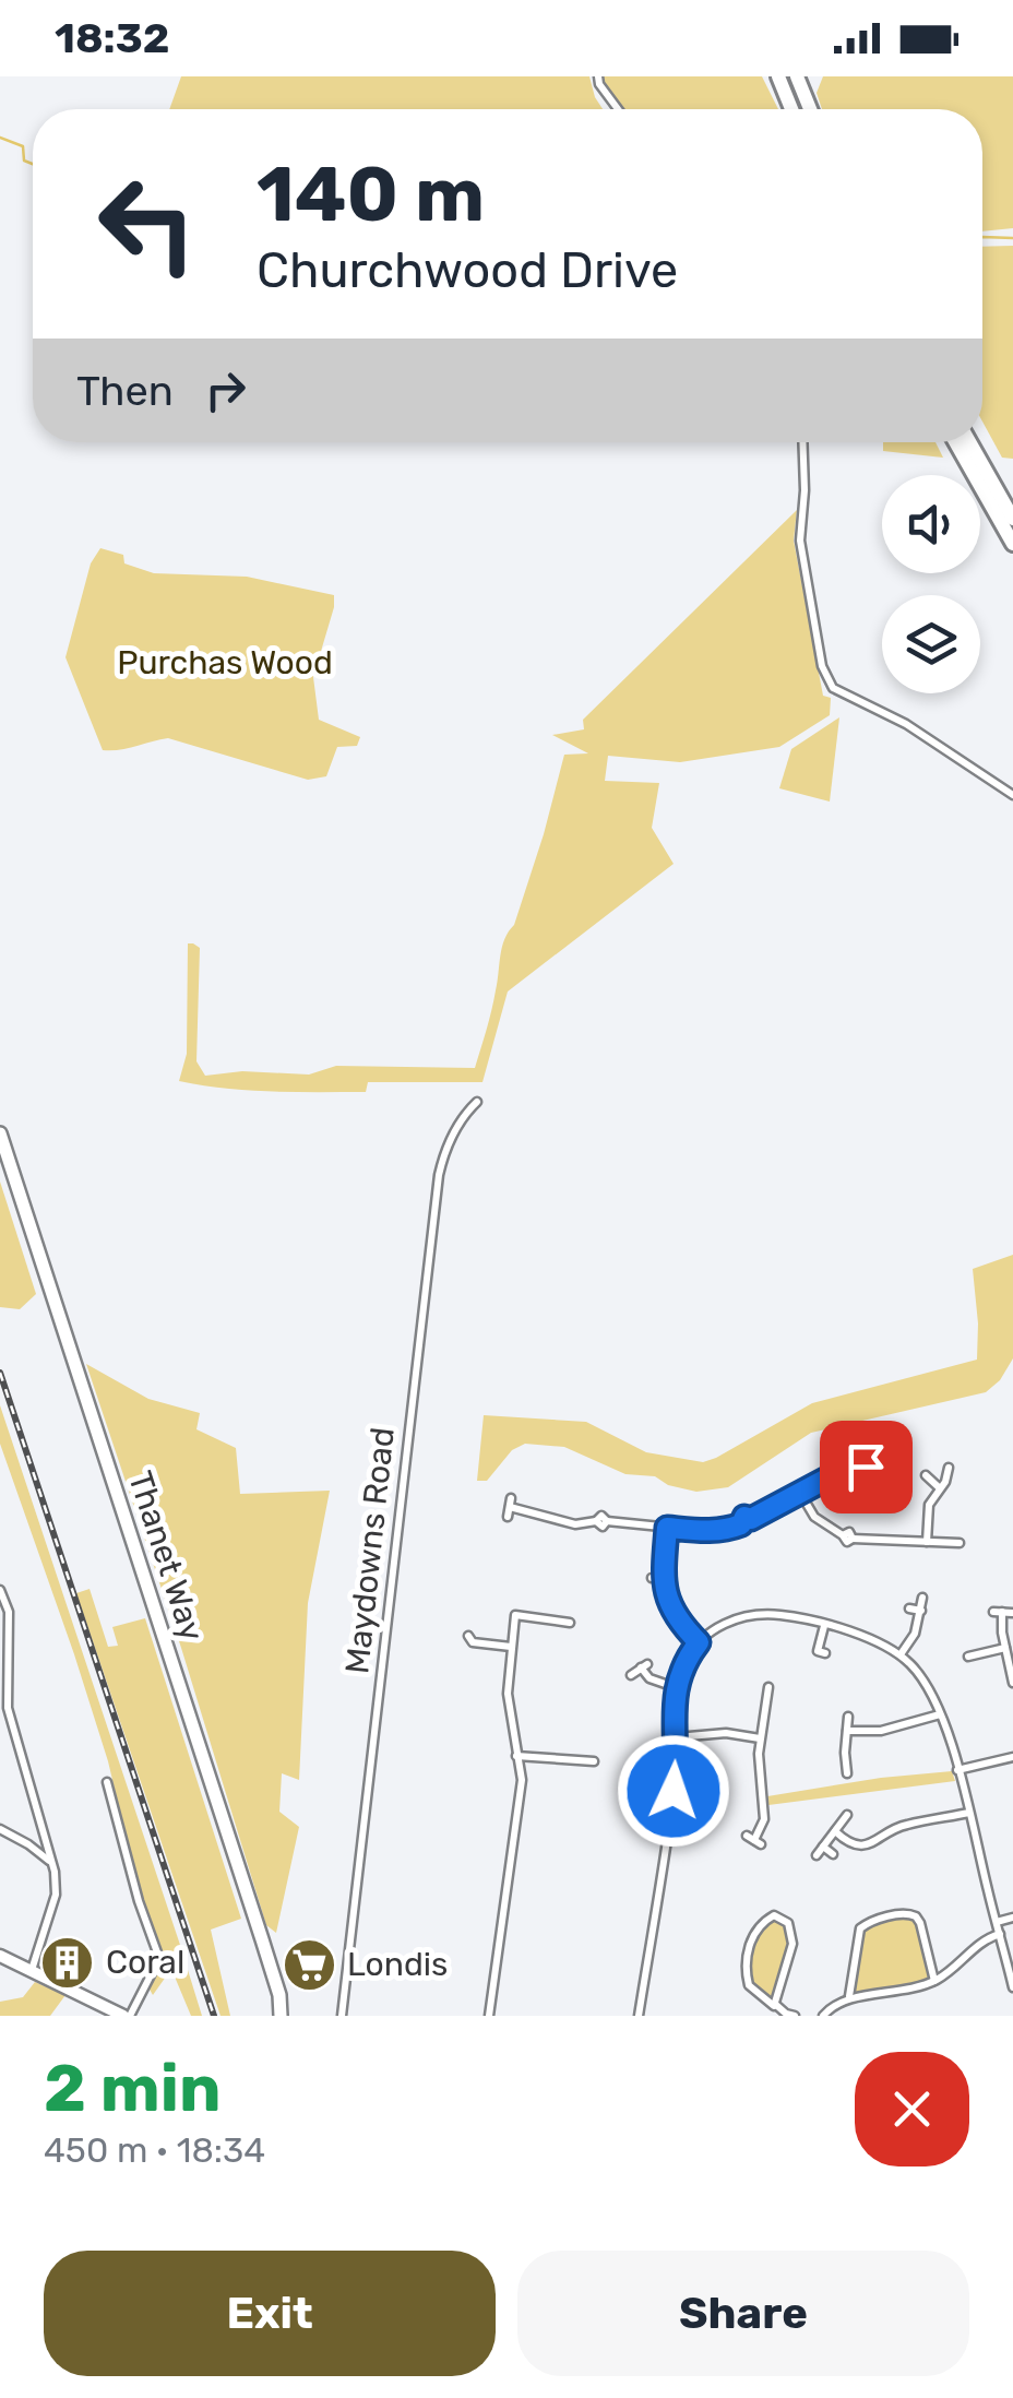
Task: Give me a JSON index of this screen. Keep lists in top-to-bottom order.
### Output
{
  "streets": {
    "main road": ["Thanet Way"],
    "street": ["Maydowns Road"]
  },
  "parks": ["Purchas Wood"],
  "places": {
    "building": ["Coral"],
    "supermarket": ["Londis"]
  },
  "page": {
    "status": "18:32",
    "turn": ["140 m", "Churchwood Drive"],
    "then": "Then",
    "heading": ["2 min", "450 m · 18:34"],
    "buttons": ["Exit", "Share"]
  }
}
